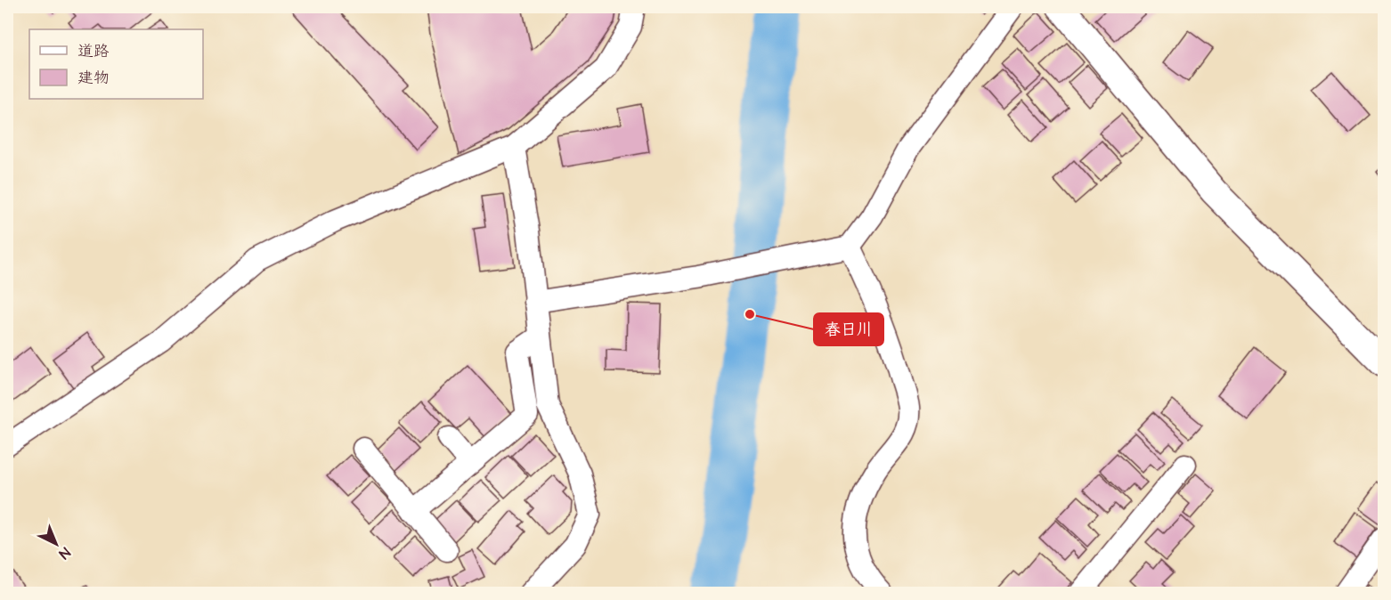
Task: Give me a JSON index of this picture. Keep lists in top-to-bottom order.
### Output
{
  "places": ["春日川"],
  "legend": ["道路", "建物"],
  "north": "bottom right"
}
